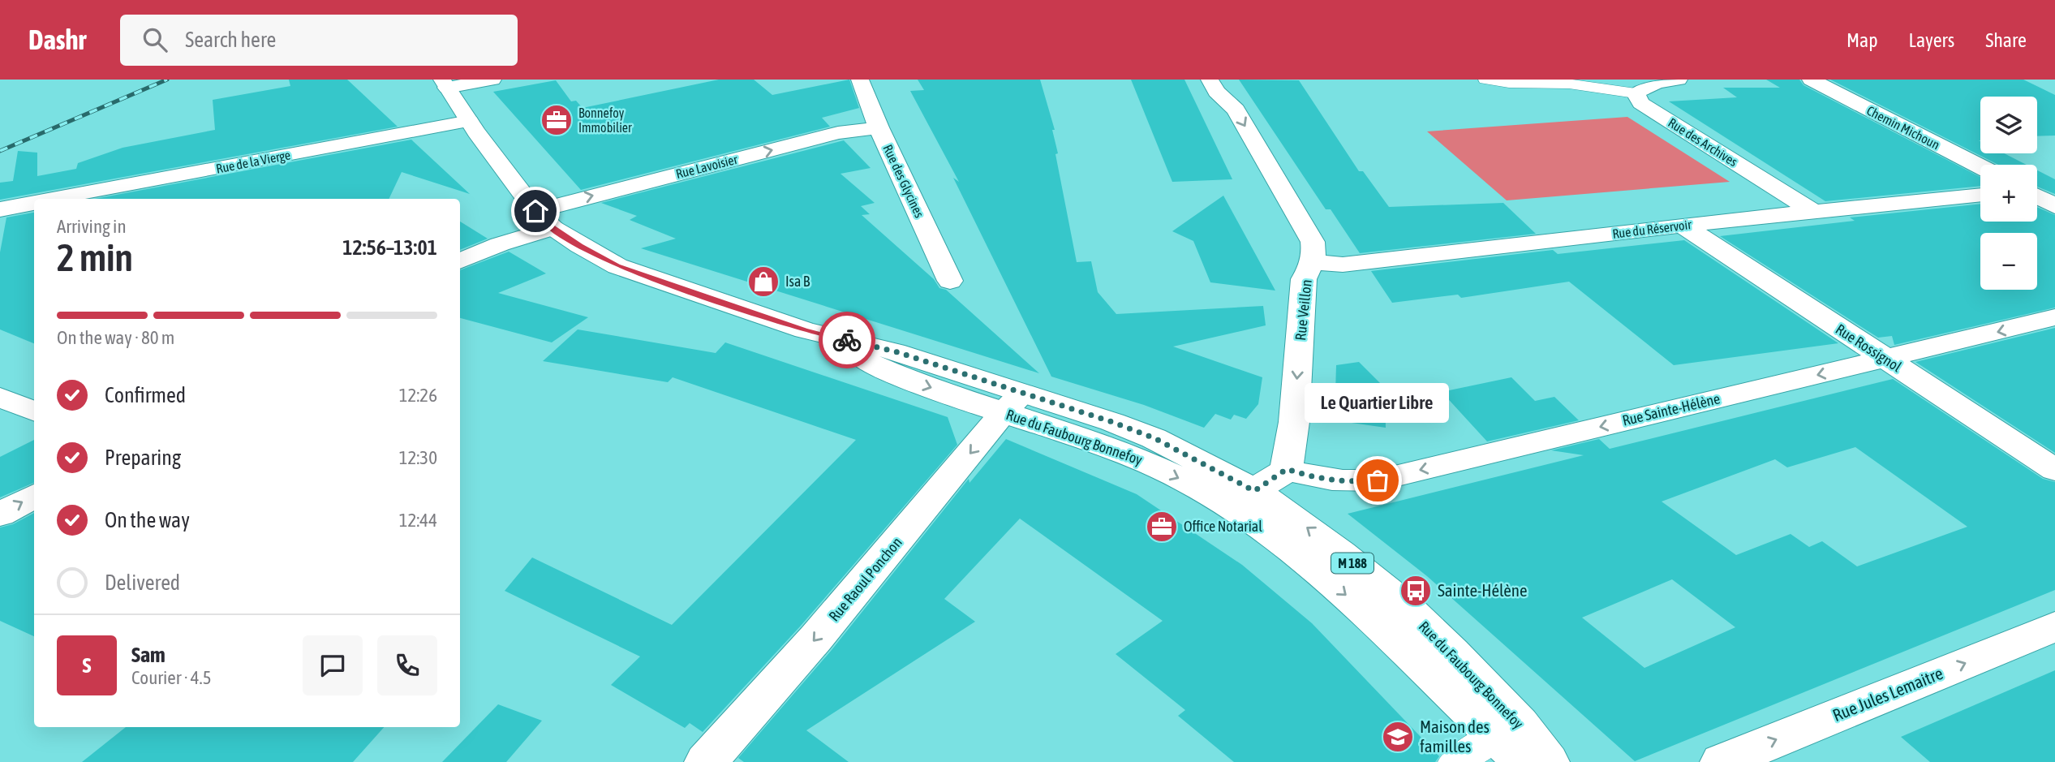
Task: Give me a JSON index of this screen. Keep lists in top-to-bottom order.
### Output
{
  "streets": {
    "street": [
      "Chemin Michoun",
      "Rue des Archives",
      "Rue de la Vierge",
      "Rue Lavoisier",
      "Rue des Glycines",
      "Rue du Réservoir",
      "Rue Veillon",
      "Rue Rossignol",
      "Rue Sainte-Hélène",
      "Rue du Faubourg Bonnefoy",
      "M 188",
      "Rue Raoul Ponchon",
      "Rue Jules Lemaitre"
    ]
  },
  "crossings": [
    ["Rue des Archives", "Rue du Réservoir"],
    ["Rue de la Vierge", "Rue du Faubourg Bonnefoy"],
    ["Rue Lavoisier", "Rue des Glycines"],
    ["Rue Lavoisier", "Rue du Faubourg Bonnefoy"],
    ["Rue du Réservoir", "Rue Veillon"],
    ["Rue du Réservoir", "Rue Rossignol"],
    ["Rue Veillon", "Rue Sainte-Hélène"],
    ["Rue Rossignol", "Rue Sainte-Hélène"],
    ["Rue du Faubourg Bonnefoy", "Rue Raoul Ponchon"]
  ],
  "one_way": [
    "Rue Lavoisier",
    "Rue Veillon",
    "Rue Sainte-Hélène",
    "Rue Raoul Ponchon",
    "Rue Jules Lemaitre"
  ],
  "places": {
    "office": ["Bonnefoy Immobilier", "Office Notarial"],
    "shop": ["Isa B"],
    "other": ["Le Quartier Libre"],
    "bus stop": ["Sainte-Hélène"],
    "school or university": ["Maison des familles"]
  },
  "page": {
    "header": "Dashr",
    "search": "Search here",
    "nav": ["Map", "Layers", "Share"],
    "map_buttons": ["+", "−"],
    "heading": ["2 min", "Arriving in", "12:56–13:01"],
    "panel": ["Sam", "Courier · 4.5"],
    "bar": "On the way · 80 m",
    "list": [
      ["Confirmed", "12:26"],
      ["Preparing", "12:30"],
      ["On the way", "12:44"],
      "Delivered"
    ],
    "bubble": "Le Quartier Libre",
    "round": "S"
  }
}
